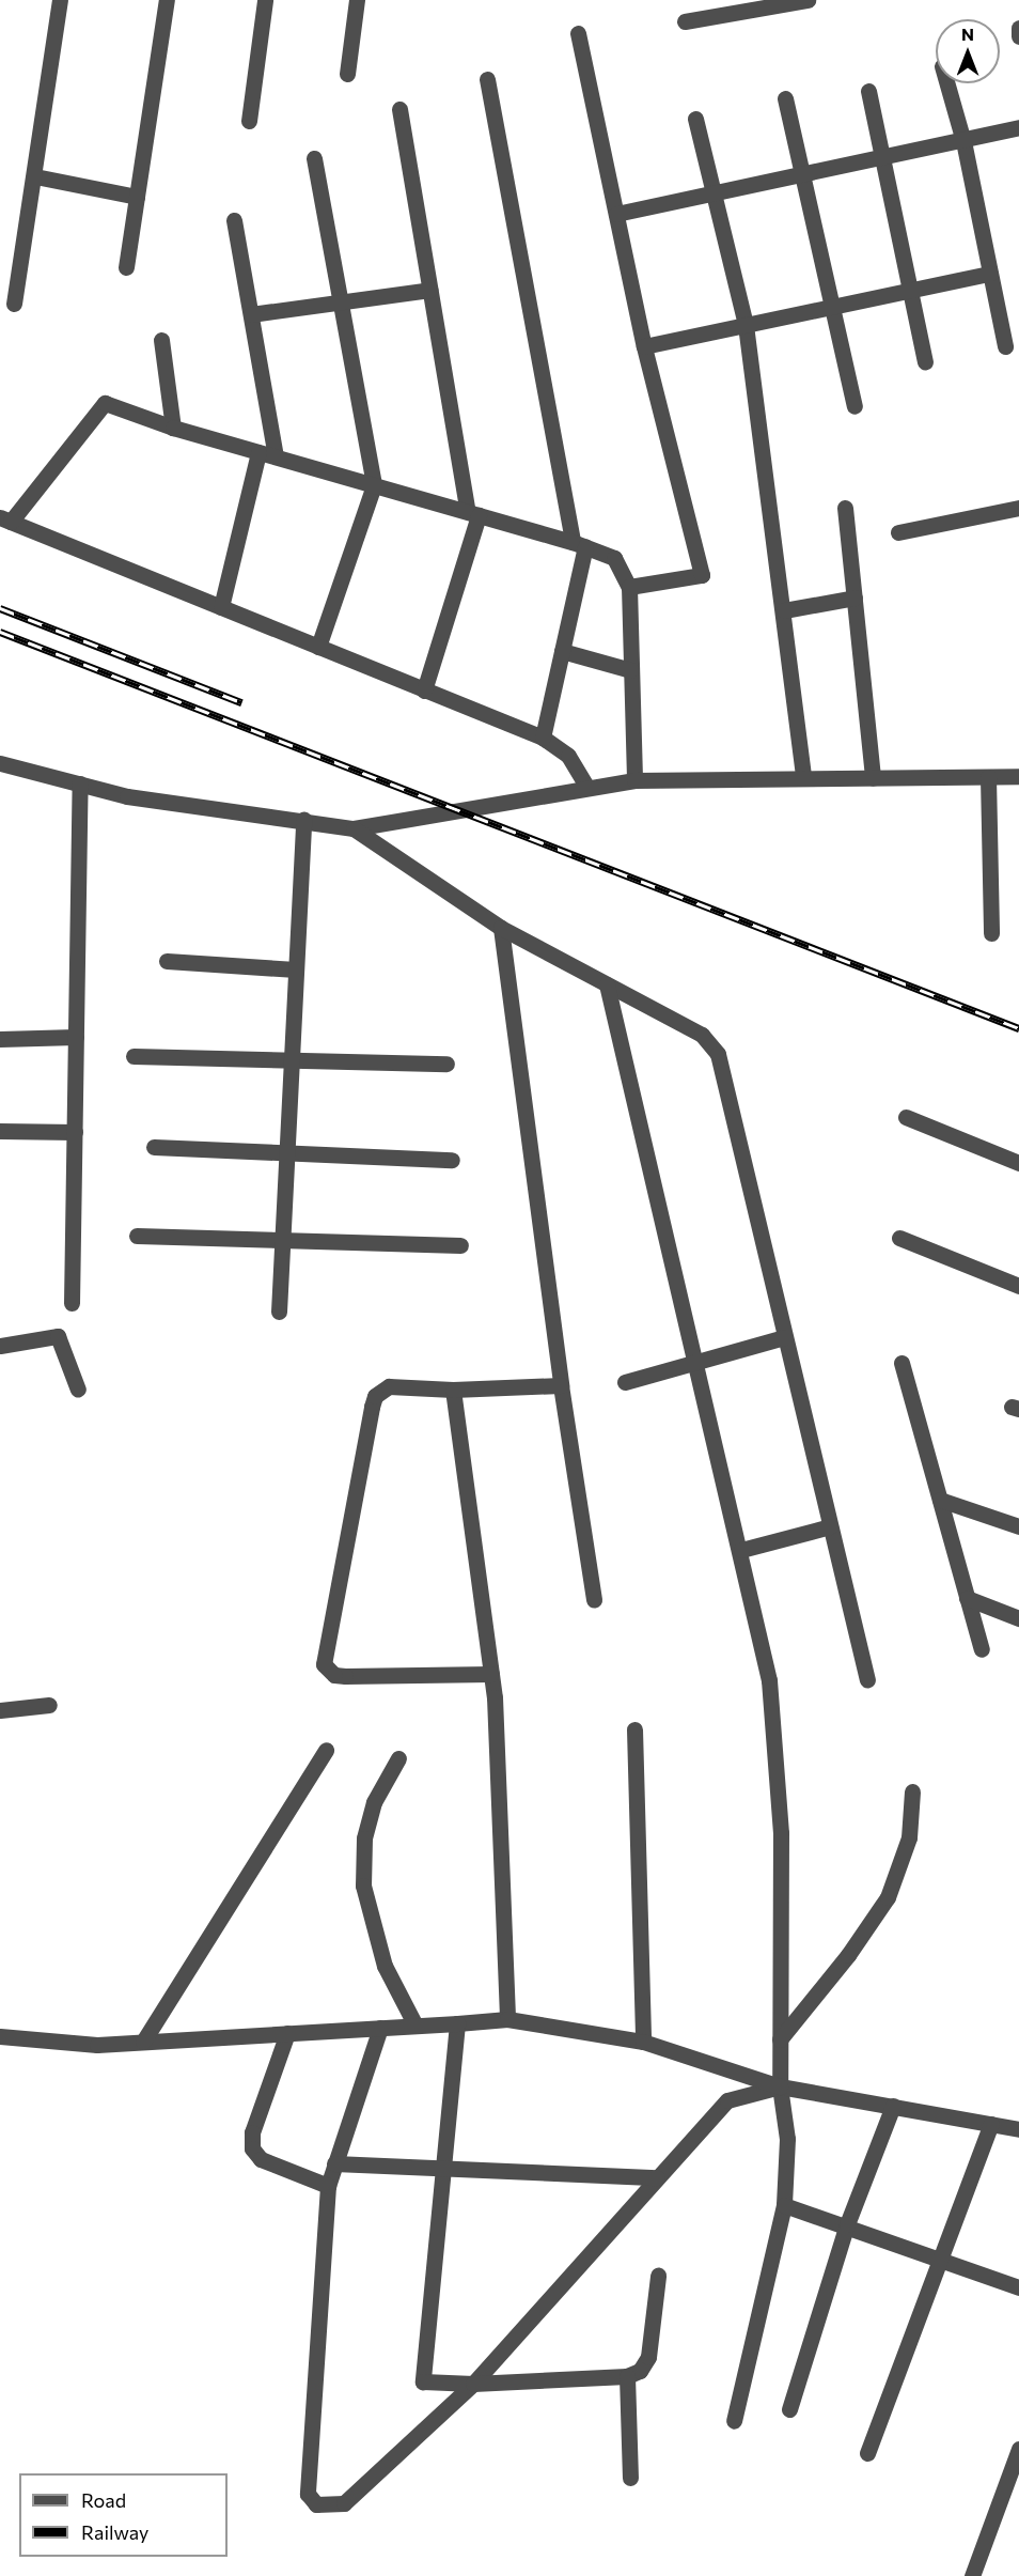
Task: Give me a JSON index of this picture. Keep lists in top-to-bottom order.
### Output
{
  "legend": ["Road", "Railway"],
  "north": "top"
}
